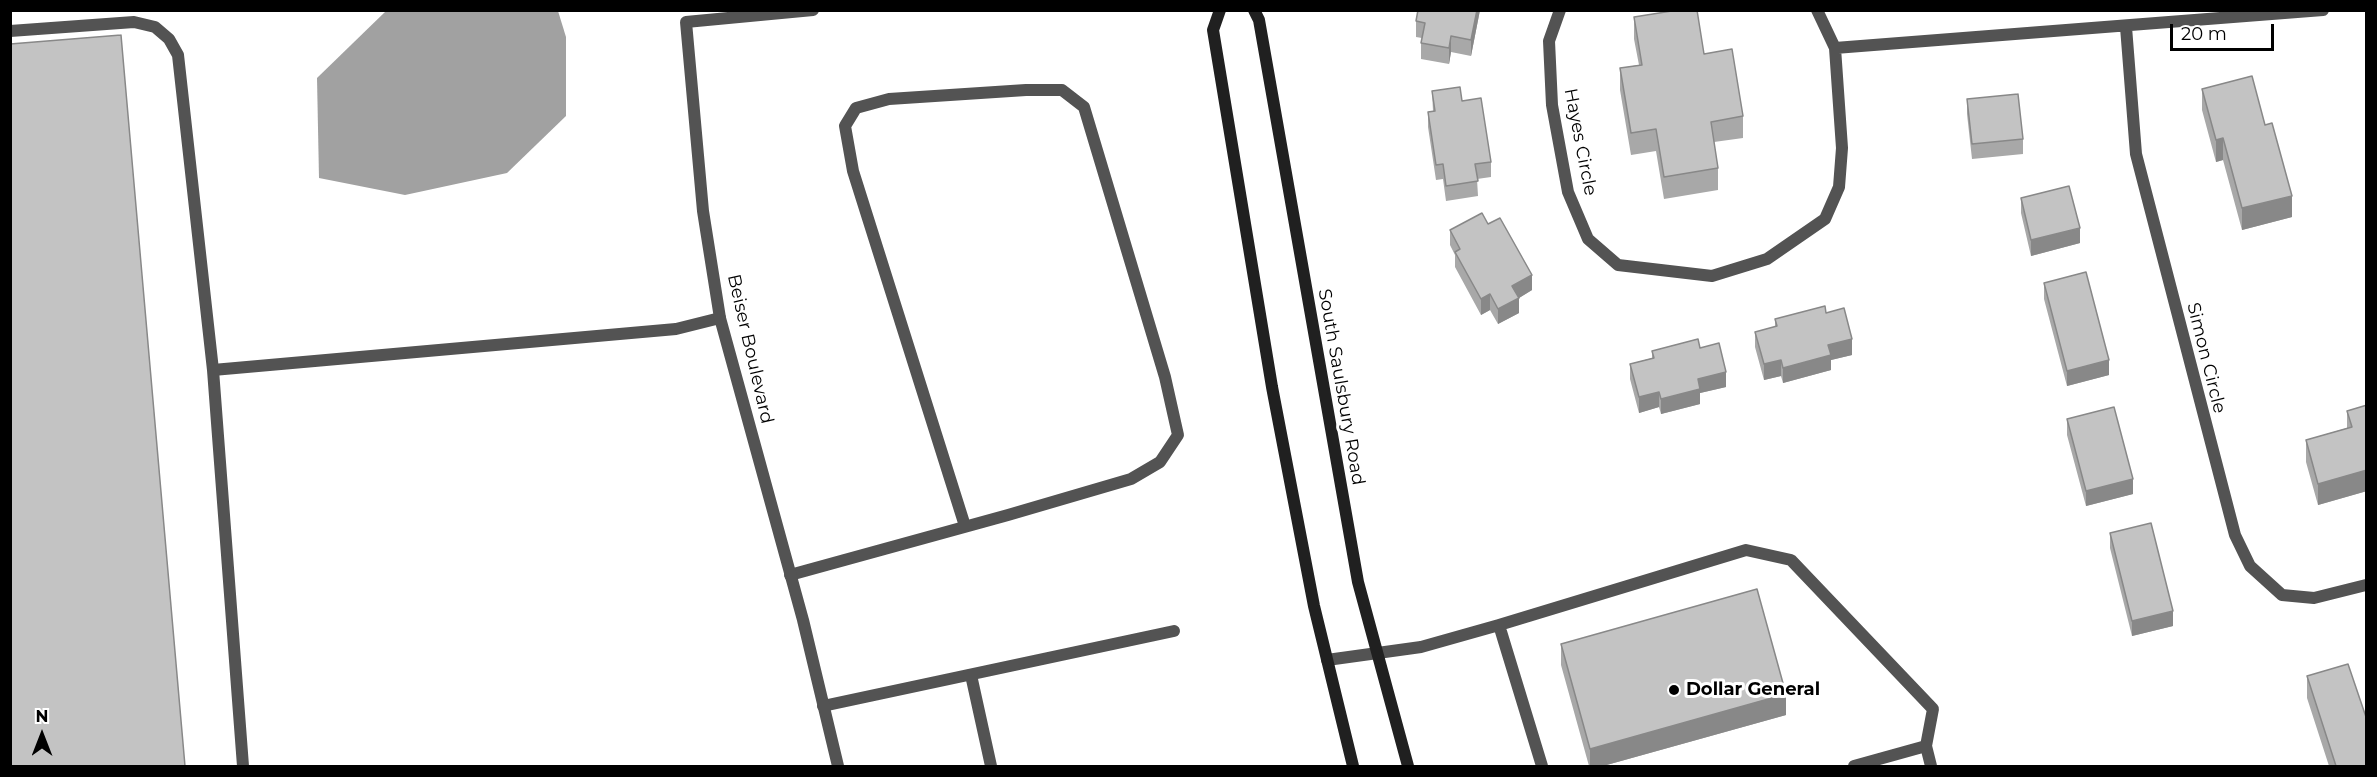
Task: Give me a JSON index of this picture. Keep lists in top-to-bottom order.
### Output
{
  "streets": {
    "main road": ["South Saulsbury Road"],
    "street": ["Hayes Circle", "Beiser Boulevard", "Simon Circle"]
  },
  "places": ["Dollar General"],
  "scale_bar": "20 m",
  "north": "top"
}
